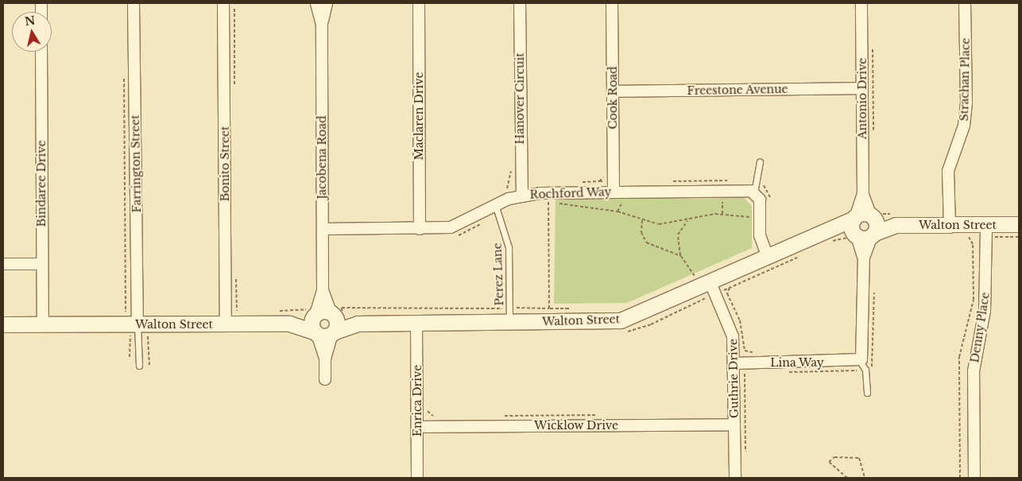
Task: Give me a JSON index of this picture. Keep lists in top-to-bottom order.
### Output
{
  "streets": {
    "street": [
      "Strachan Place",
      "Freestone Avenue",
      "Cook Road",
      "Hanover Circuit",
      "Antonio Drive",
      "Maclaren Drive",
      "Jacobena Road",
      "Farrington Street",
      "Bonito Street",
      "Bindaree Drive",
      "Rochford Way",
      "Walton Street",
      "Denny Place",
      "Lina Way",
      "Guthrie Drive",
      "Enrica Drive",
      "Wicklow Drive"
    ],
    "lane": ["Perez Lane"]
  },
  "crossings": [
    ["Strachan Place", "Walton Street"],
    ["Freestone Avenue", "Cook Road"],
    ["Freestone Avenue", "Antonio Drive"],
    ["Cook Road", "Rochford Way"],
    ["Hanover Circuit", "Rochford Way"],
    ["Antonio Drive", "Walton Street"],
    ["Maclaren Drive", "Rochford Way"],
    ["Jacobena Road", "Rochford Way"],
    ["Jacobena Road", "Walton Street"],
    ["Farrington Street", "Walton Street"],
    ["Bonito Street", "Walton Street"],
    ["Bindaree Drive", "Walton Street"],
    ["Rochford Way", "Perez Lane"],
    ["Walton Street", "Perez Lane"],
    ["Walton Street", "Denny Place"],
    ["Walton Street", "Guthrie Drive"],
    ["Walton Street", "Enrica Drive"],
    ["Lina Way", "Guthrie Drive"],
    ["Guthrie Drive", "Wicklow Drive"],
    ["Enrica Drive", "Wicklow Drive"]
  ],
  "north": "top"
}
